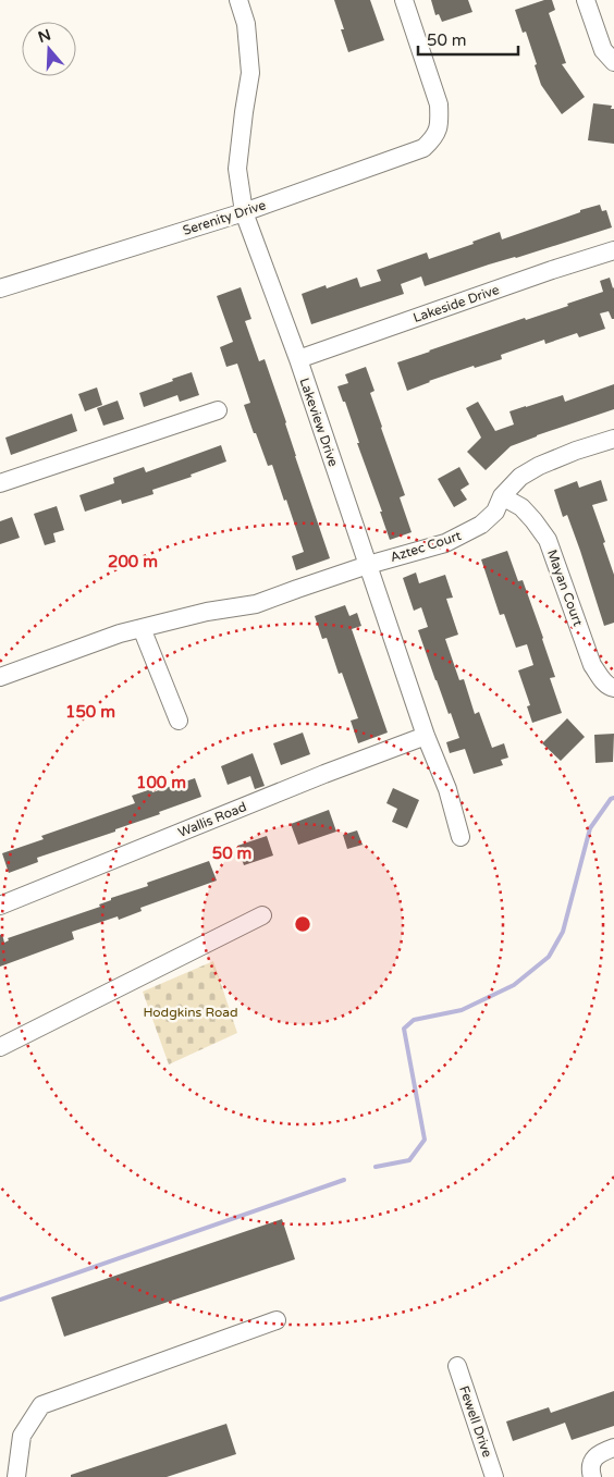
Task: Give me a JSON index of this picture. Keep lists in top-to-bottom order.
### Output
{
  "streets": {
    "street": [
      "Serenity Drive",
      "Lakeside Drive",
      "Lakeview Drive",
      "Aztec Court",
      "Mayan Court",
      "Wallis Road",
      "Fewell Drive"
    ]
  },
  "crossings": [
    ["Serenity Drive", "Lakeview Drive"],
    ["Lakeside Drive", "Lakeview Drive"],
    ["Lakeview Drive", "Aztec Court"],
    ["Lakeview Drive", "Wallis Road"],
    ["Aztec Court", "Mayan Court"]
  ],
  "parks": ["Hodgkins Road"],
  "scale_bar": "50 m",
  "north": "top",
  "rings": [
    "200 m",
    "150 m",
    "100 m",
    "50 m"
  ]
}
